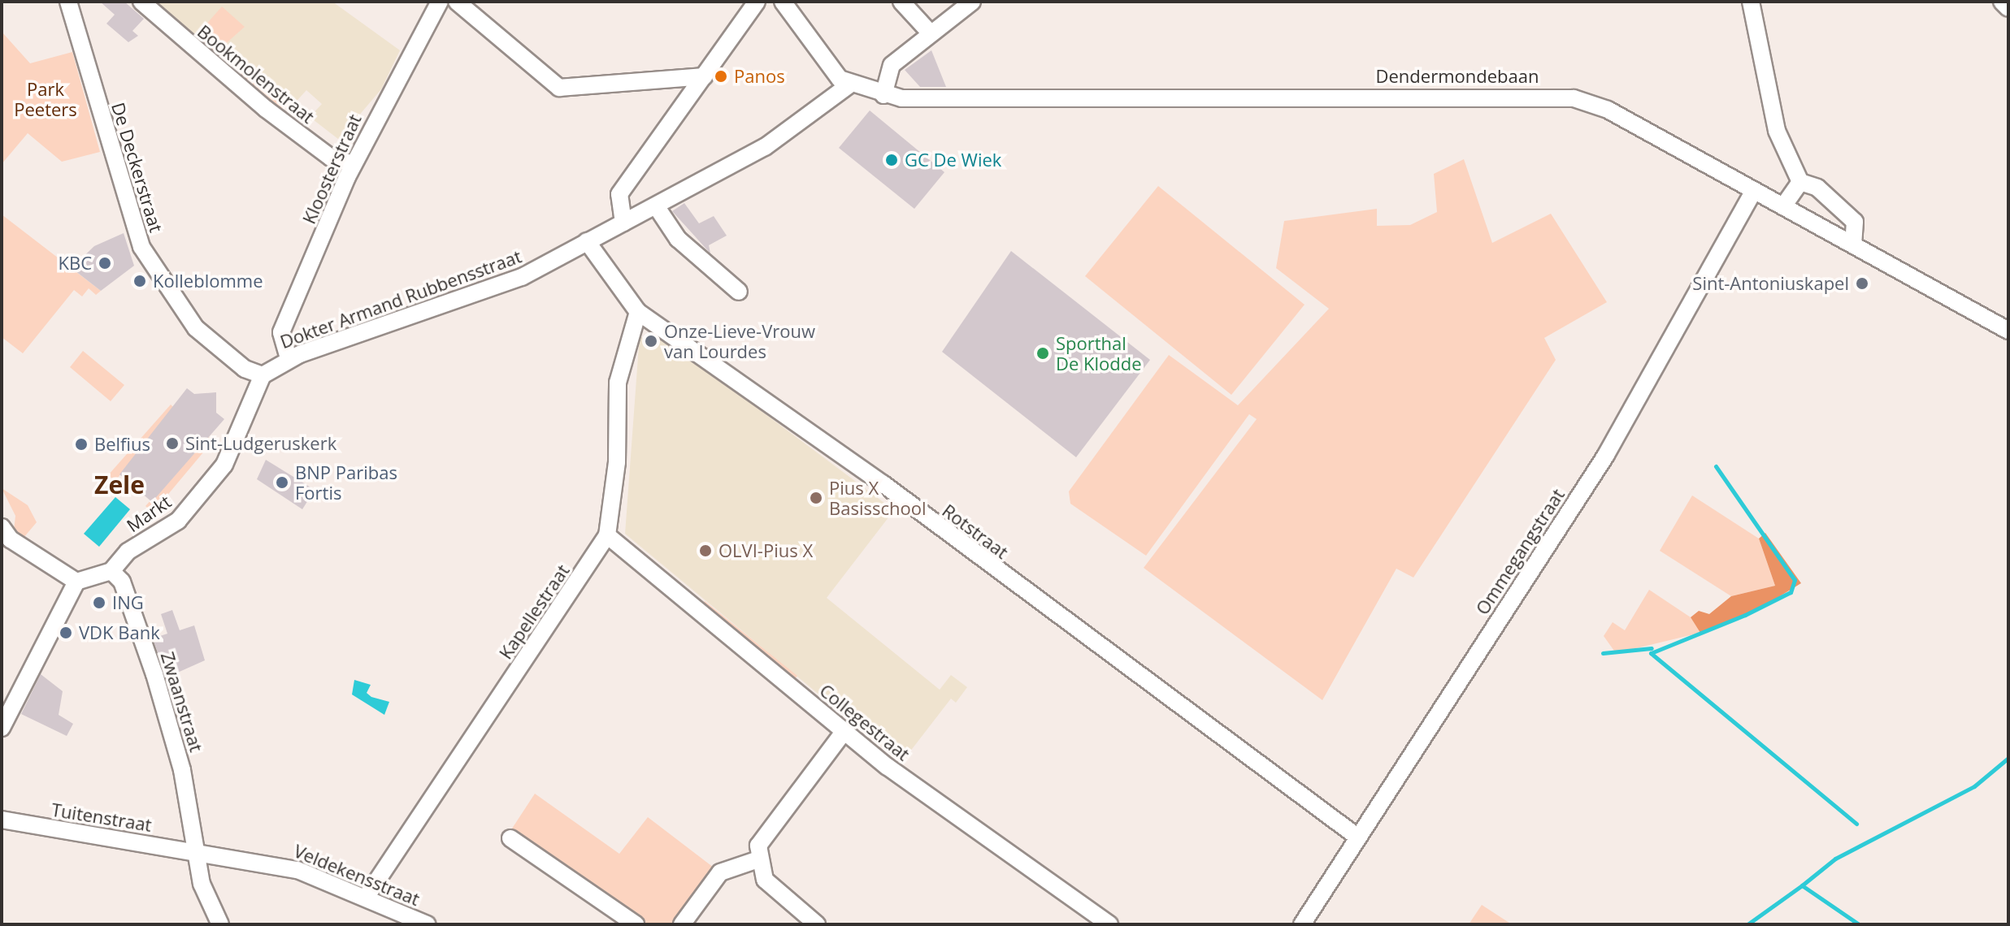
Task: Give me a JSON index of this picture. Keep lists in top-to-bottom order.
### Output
{
  "streets": {
    "street": [
      "Bookmolenstraat",
      "Dendermondebaan",
      "De Deckerstraat",
      "Kloosterstraat",
      "Dokter Armand Rubbensstraat",
      "Markt",
      "Rotstraat",
      "Ommegangstraat",
      "Kapellestraat",
      "Zwaanstraat",
      "Collegestraat",
      "Tuitenstraat",
      "Veldekensstraat"
    ]
  },
  "crossings": [
    ["Bookmolenstraat", "Kloosterstraat"],
    ["Dendermondebaan", "Dokter Armand Rubbensstraat"],
    ["Dendermondebaan", "Ommegangstraat"],
    ["De Deckerstraat", "Dokter Armand Rubbensstraat"],
    ["De Deckerstraat", "Markt"],
    ["Kloosterstraat", "Dokter Armand Rubbensstraat"],
    ["Dokter Armand Rubbensstraat", "Markt"],
    ["Dokter Armand Rubbensstraat", "Rotstraat"],
    ["Markt", "Zwaanstraat"],
    ["Rotstraat", "Ommegangstraat"],
    ["Rotstraat", "Kapellestraat"],
    ["Kapellestraat", "Collegestraat"],
    ["Kapellestraat", "Veldekensstraat"],
    ["Zwaanstraat", "Tuitenstraat"],
    ["Zwaanstraat", "Veldekensstraat"],
    ["Tuitenstraat", "Veldekensstraat"]
  ],
  "districts": ["Zele"],
  "parks": ["Park Peeters"],
  "places": [
    "Panos",
    "GC De Wiek",
    "KBC",
    "Kolleblomme",
    "Sint-Antoniuskapel",
    "Onze-Lieve-Vrouw van Lourdes",
    "Sporthal De Klodde",
    "Sint-Ludgeruskerk",
    "Belfius",
    "BNP Paribas Fortis",
    "Pius X Basisschool",
    "OLVI-Pius X",
    "ING",
    "VDK Bank"
  ]
}
